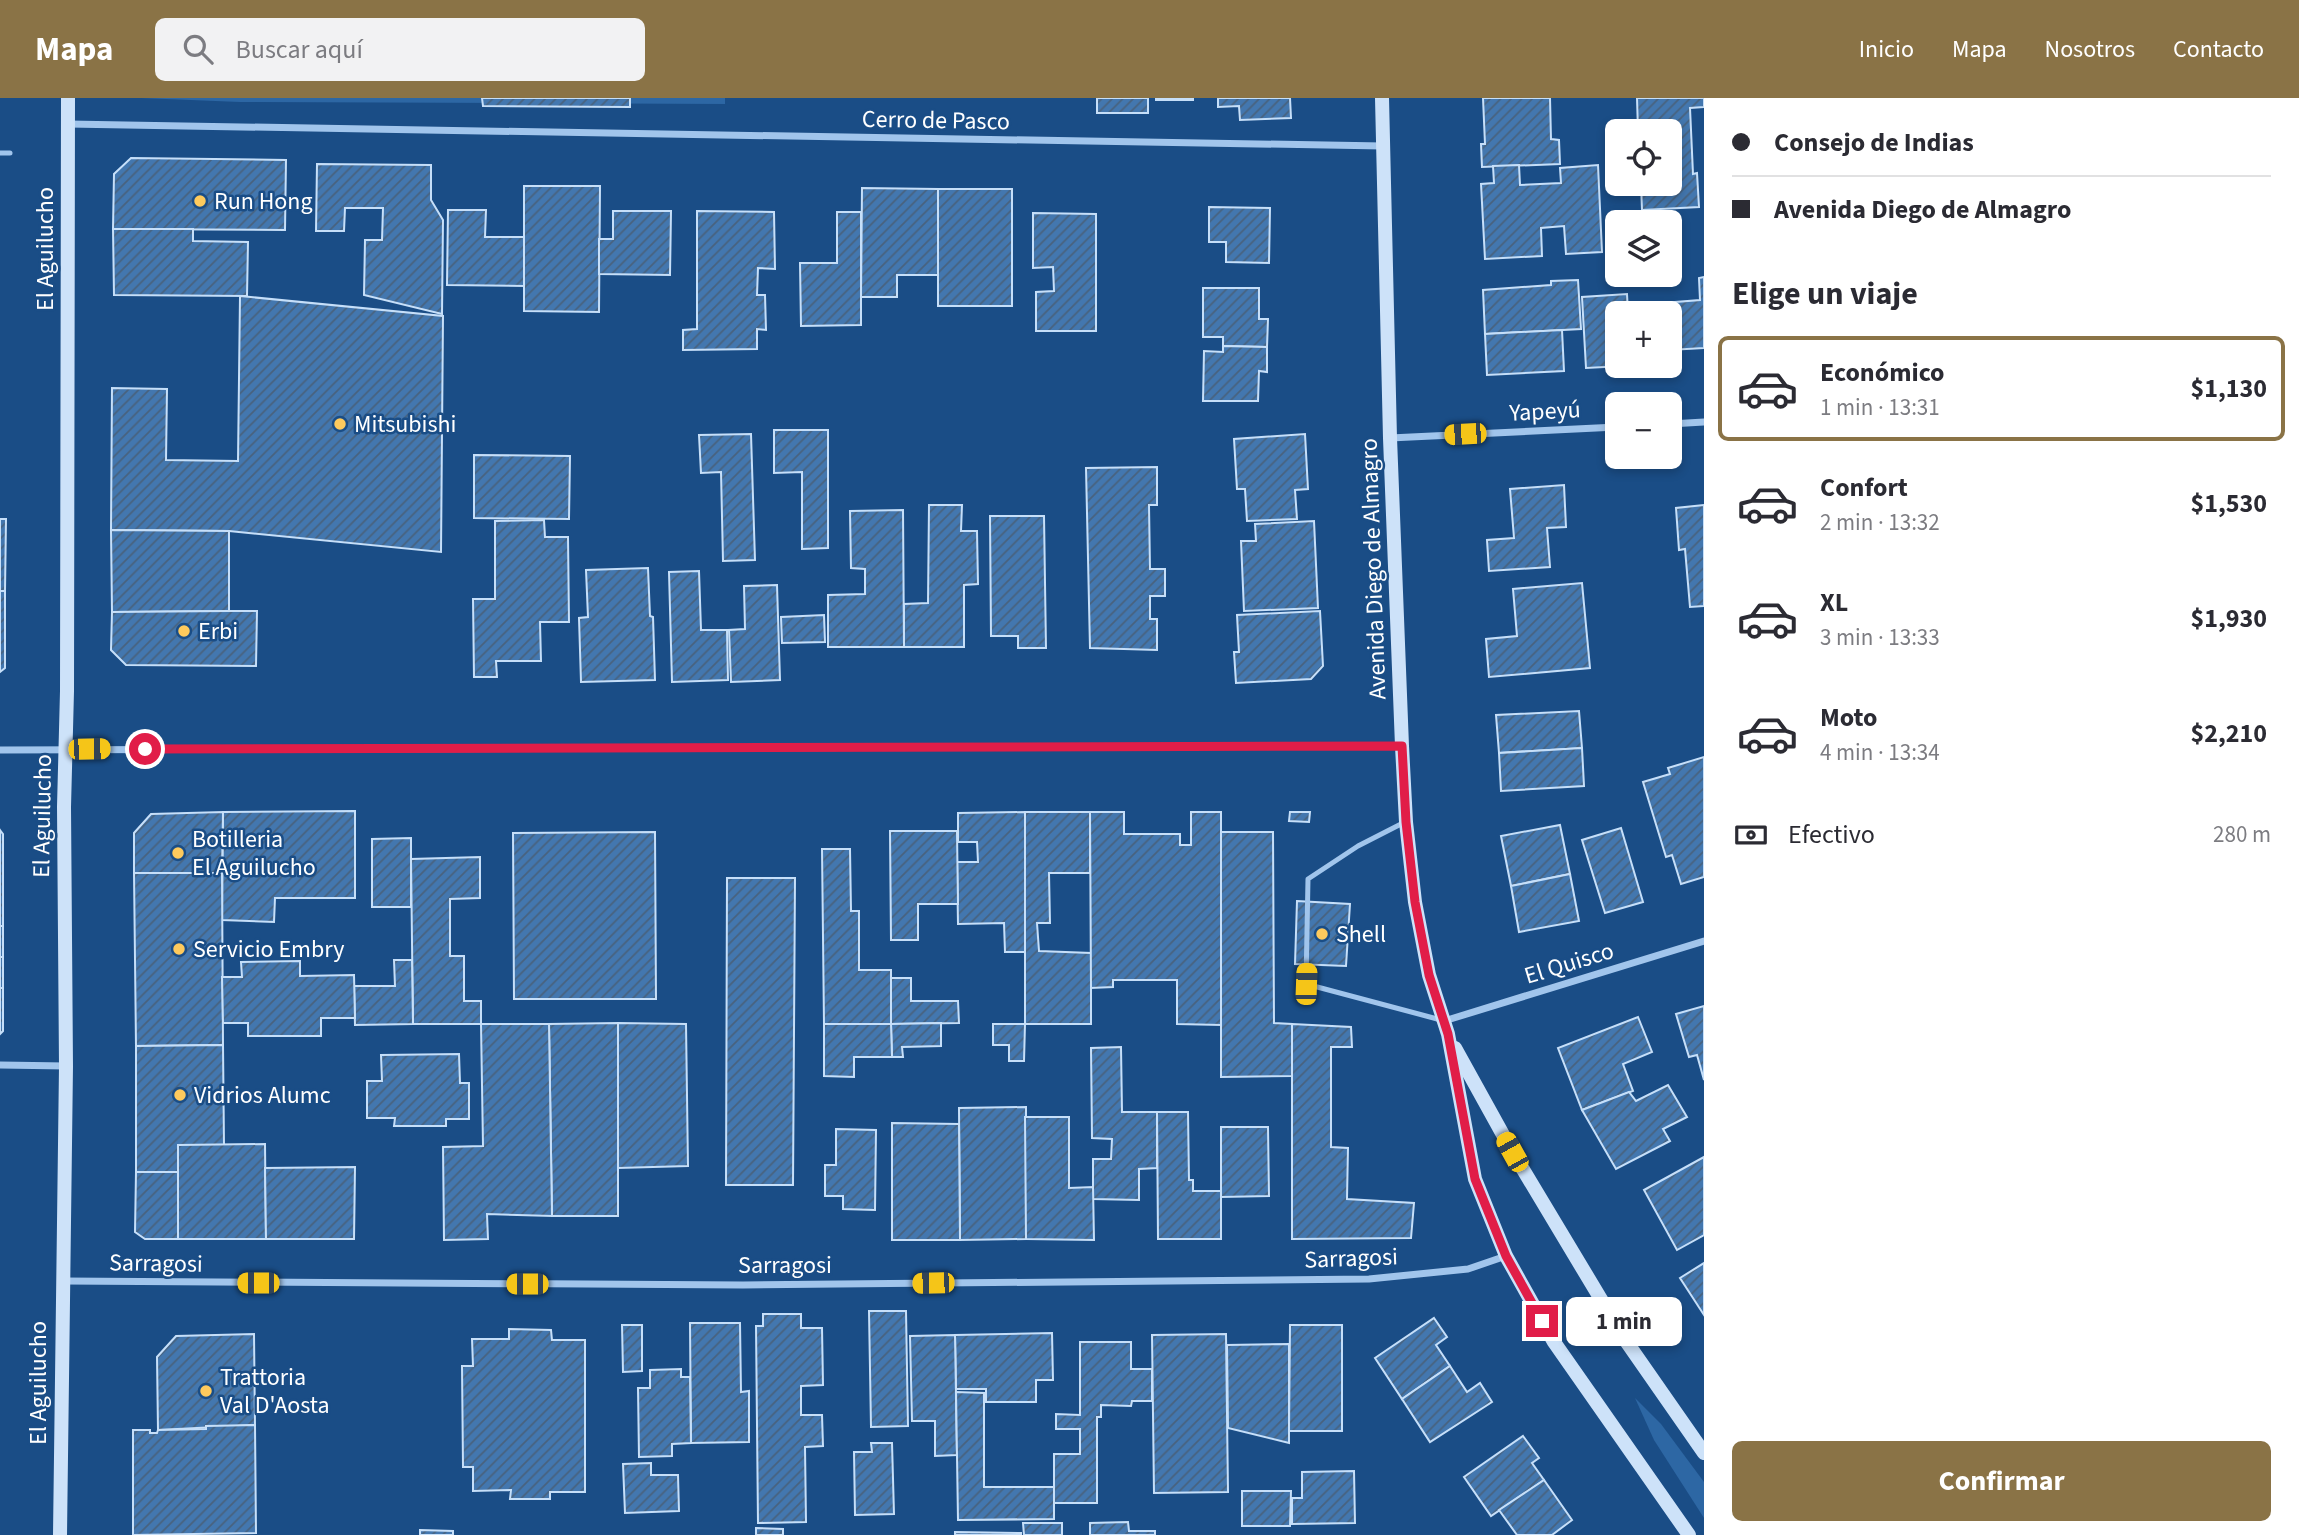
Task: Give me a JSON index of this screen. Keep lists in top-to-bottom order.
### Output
{
  "streets": {
    "street": [
      "Cerro de Pasco",
      "El Aguilucho",
      "Yapeyú",
      "Avenida Diego de Almagro",
      "El Quisco",
      "Sarragosi"
    ]
  },
  "crossings": [
    ["Cerro de Pasco", "El Aguilucho"],
    ["Cerro de Pasco", "Avenida Diego de Almagro"],
    ["El Aguilucho", "Sarragosi"],
    ["Yapeyú", "Avenida Diego de Almagro"],
    ["Avenida Diego de Almagro", "El Quisco"],
    ["Avenida Diego de Almagro", "Sarragosi"]
  ],
  "places": [
    "Run Hong",
    "Mitsubishi",
    "Erbi",
    "Botilleria El Aguilucho",
    "Shell",
    "Servicio Embry",
    "Vidrios Alumc",
    "Trattoria Val D'Aosta"
  ],
  "page": {
    "header": "Mapa",
    "search": "Buscar aquí",
    "nav": [
      "Inicio",
      "Mapa",
      "Nosotros",
      "Contacto"
    ],
    "banner": ["Consejo de Indias", "Avenida Diego de Almagro"],
    "map_buttons": ["+", "−"],
    "heading": "Elige un viaje",
    "list": [
      {
        "name": "Económico",
        "note": "1 min · 13:31",
        "value": "$1,130"
      },
      {
        "name": "Confort",
        "note": "2 min · 13:32",
        "value": "$1,530"
      },
      {
        "name": "XL",
        "note": "3 min · 13:33",
        "value": "$1,930"
      },
      {
        "name": "Moto",
        "note": "4 min · 13:34",
        "value": "$2,210"
      }
    ],
    "pay": ["Efectivo", "280 m"],
    "bubble": "1 min",
    "buttons": "Confirmar"
  }
}
